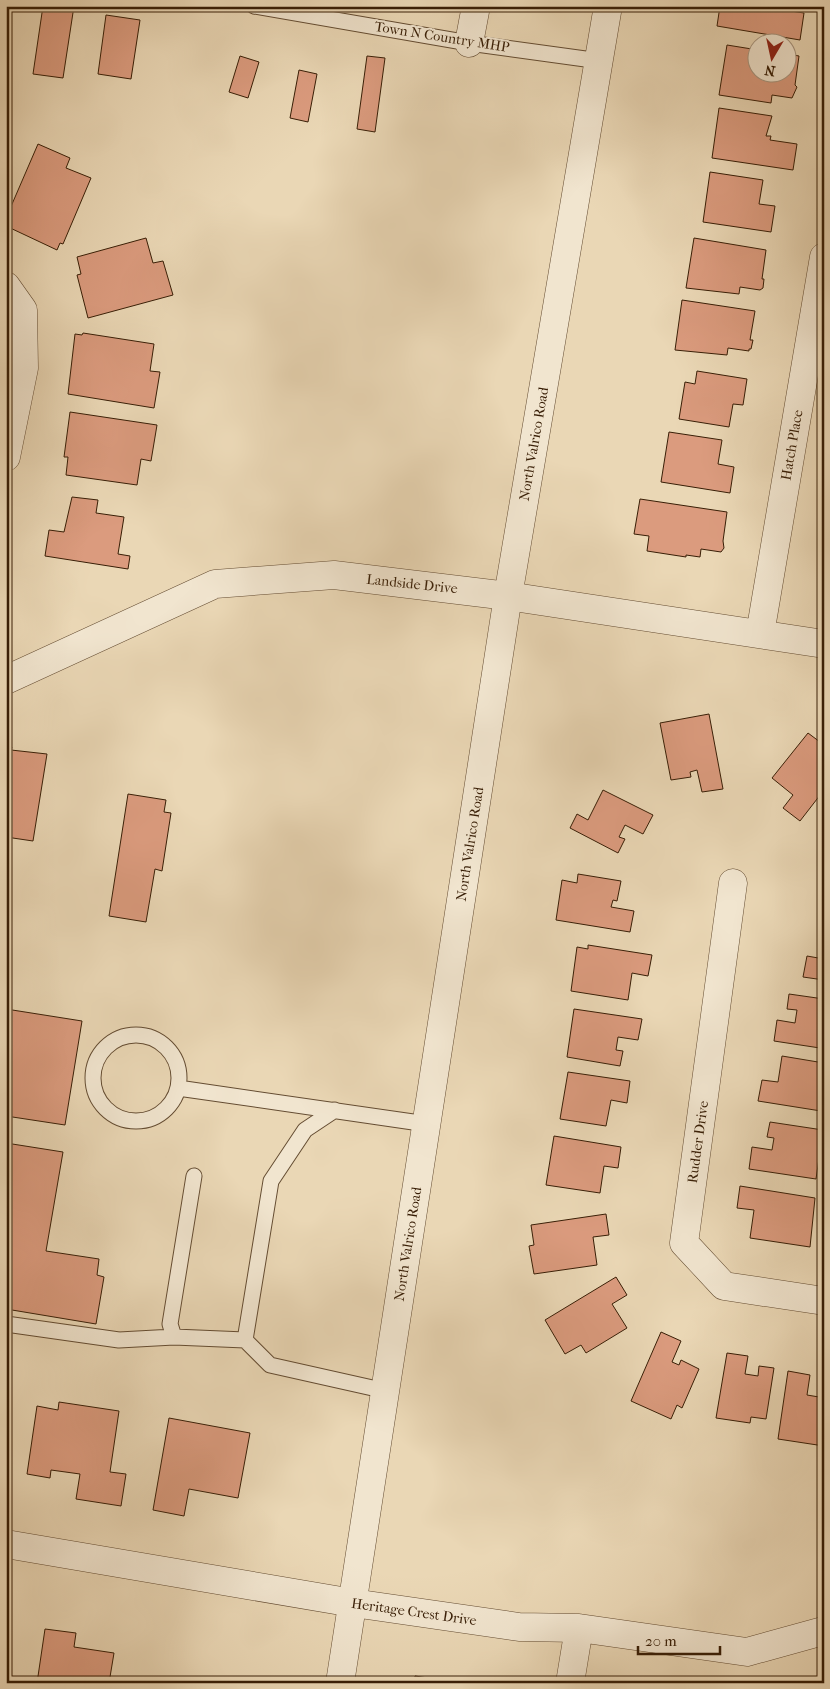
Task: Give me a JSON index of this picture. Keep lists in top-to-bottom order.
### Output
{
  "streets": {
    "street": [
      "North Valrico Road",
      "Hatch Place",
      "Landside Drive",
      "Rudder Drive",
      "Heritage Crest Drive"
    ],
    "lane": ["Town N Country MHP"]
  },
  "crossings": [
    ["Town N Country MHP", "North Valrico Road"],
    ["North Valrico Road", "Landside Drive"],
    ["North Valrico Road", "Heritage Crest Drive"],
    ["Hatch Place", "Landside Drive"]
  ],
  "scale_bar": "20 m",
  "north": "bottom"
}
